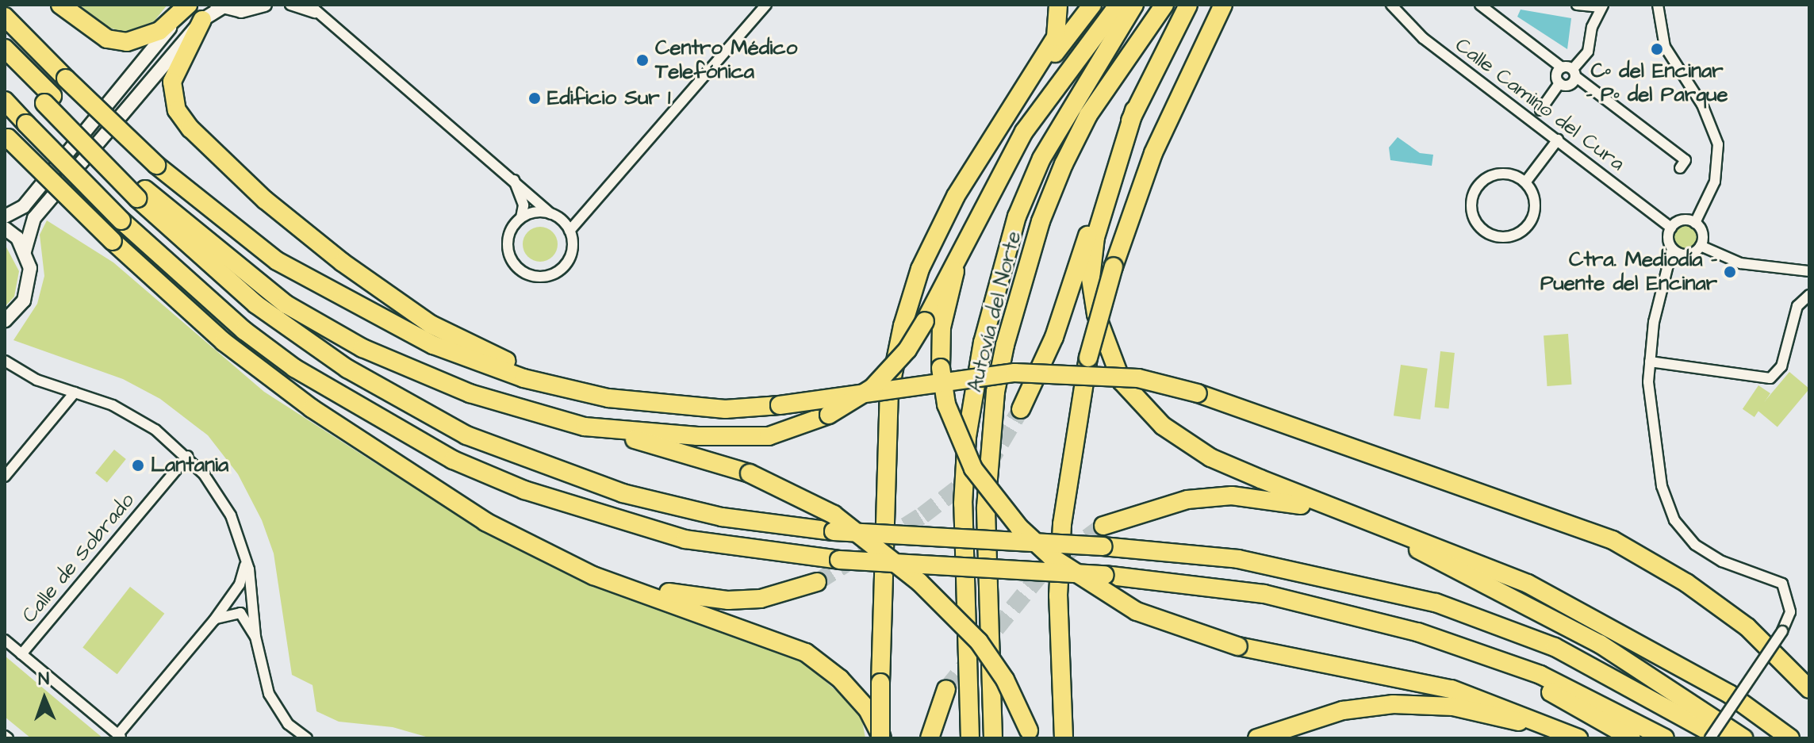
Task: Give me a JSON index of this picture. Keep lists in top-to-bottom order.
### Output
{
  "streets": {
    "highway": ["Autovía del Norte"],
    "street": ["Calle Camino del Cura", "Calle de Sobrado"]
  },
  "places": [
    "Cº del Encinar - Pº del Parque",
    "Centro Médico Telefónica",
    "Edificio Sur 1",
    "Ctra. Mediodía - Puente del Encinar",
    "Lantania"
  ],
  "north": "top"
}
